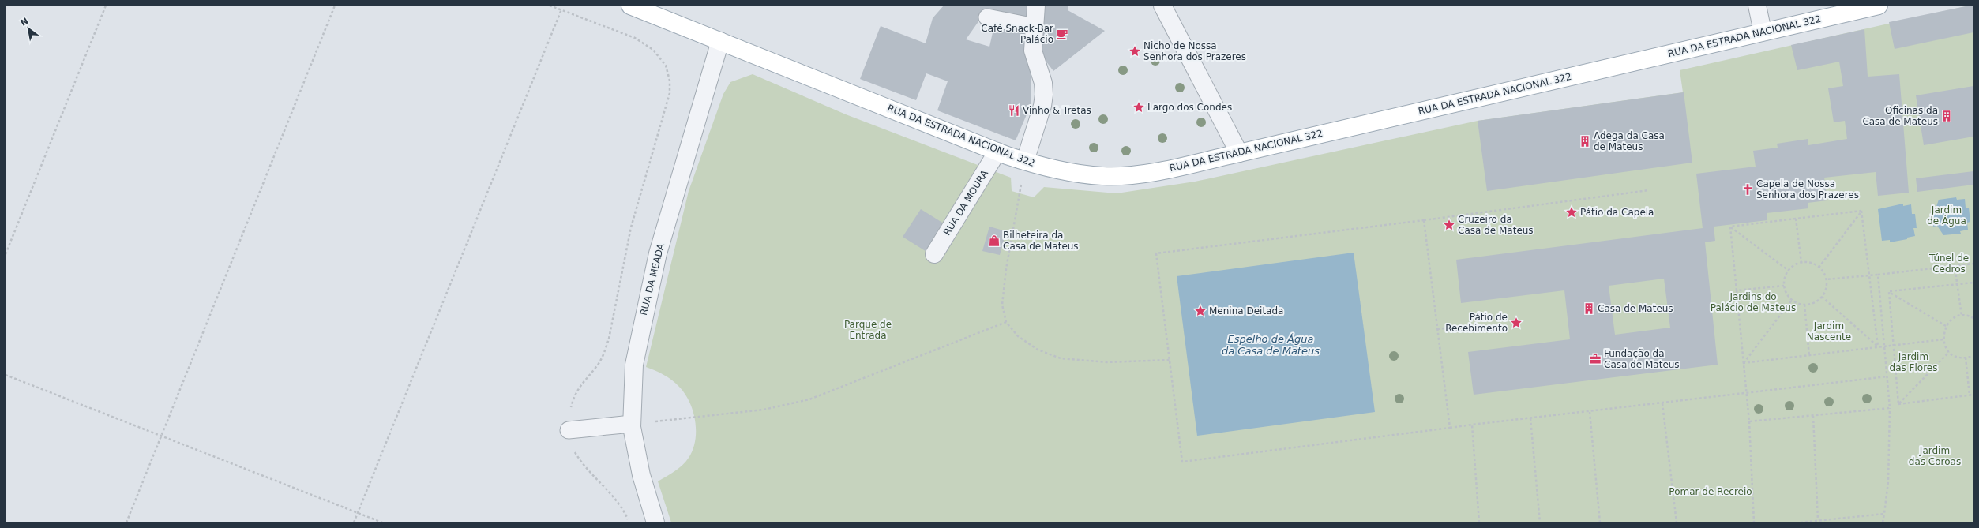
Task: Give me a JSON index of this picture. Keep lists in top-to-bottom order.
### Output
{
  "streets": {
    "main road": ["RUA DA ESTRADA NACIONAL 322"],
    "street": ["RUA DA MOURA", "RUA DA MEADA"]
  },
  "crossings": [
    ["RUA DA ESTRADA NACIONAL 322", "RUA DA MOURA"],
    ["RUA DA ESTRADA NACIONAL 322", "RUA DA MEADA"]
  ],
  "water": ["Espelho de Água da Casa de Mateus"],
  "parks": [
    "Jardim de Água",
    "Túnel de Cedros",
    "Jardins do Palácio de Mateus",
    "Parque de Entrada",
    "Jardim Nascente",
    "Jardim das Flores",
    "Jardim das Coroas",
    "Pomar de Recreio"
  ],
  "places": {
    "cafe": ["Café Snack-Bar Palácio"],
    "place": [
      "Nicho de Nossa Senhora dos Prazeres",
      "Largo dos Condes",
      "Pátio da Capela",
      "Cruzeiro da Casa de Mateus",
      "Menina Deitada",
      "Pátio de Recebimento"
    ],
    "restaurant": ["Vinho & Tretas"],
    "building": ["Oficinas da Casa de Mateus", "Adega da Casa de Mateus", "Casa de Mateus"],
    "church": ["Capela de Nossa Senhora dos Prazeres"],
    "shop": ["Bilheteira da Casa de Mateus"],
    "office": ["Fundação da Casa de Mateus"]
  },
  "north": "top left"
}
